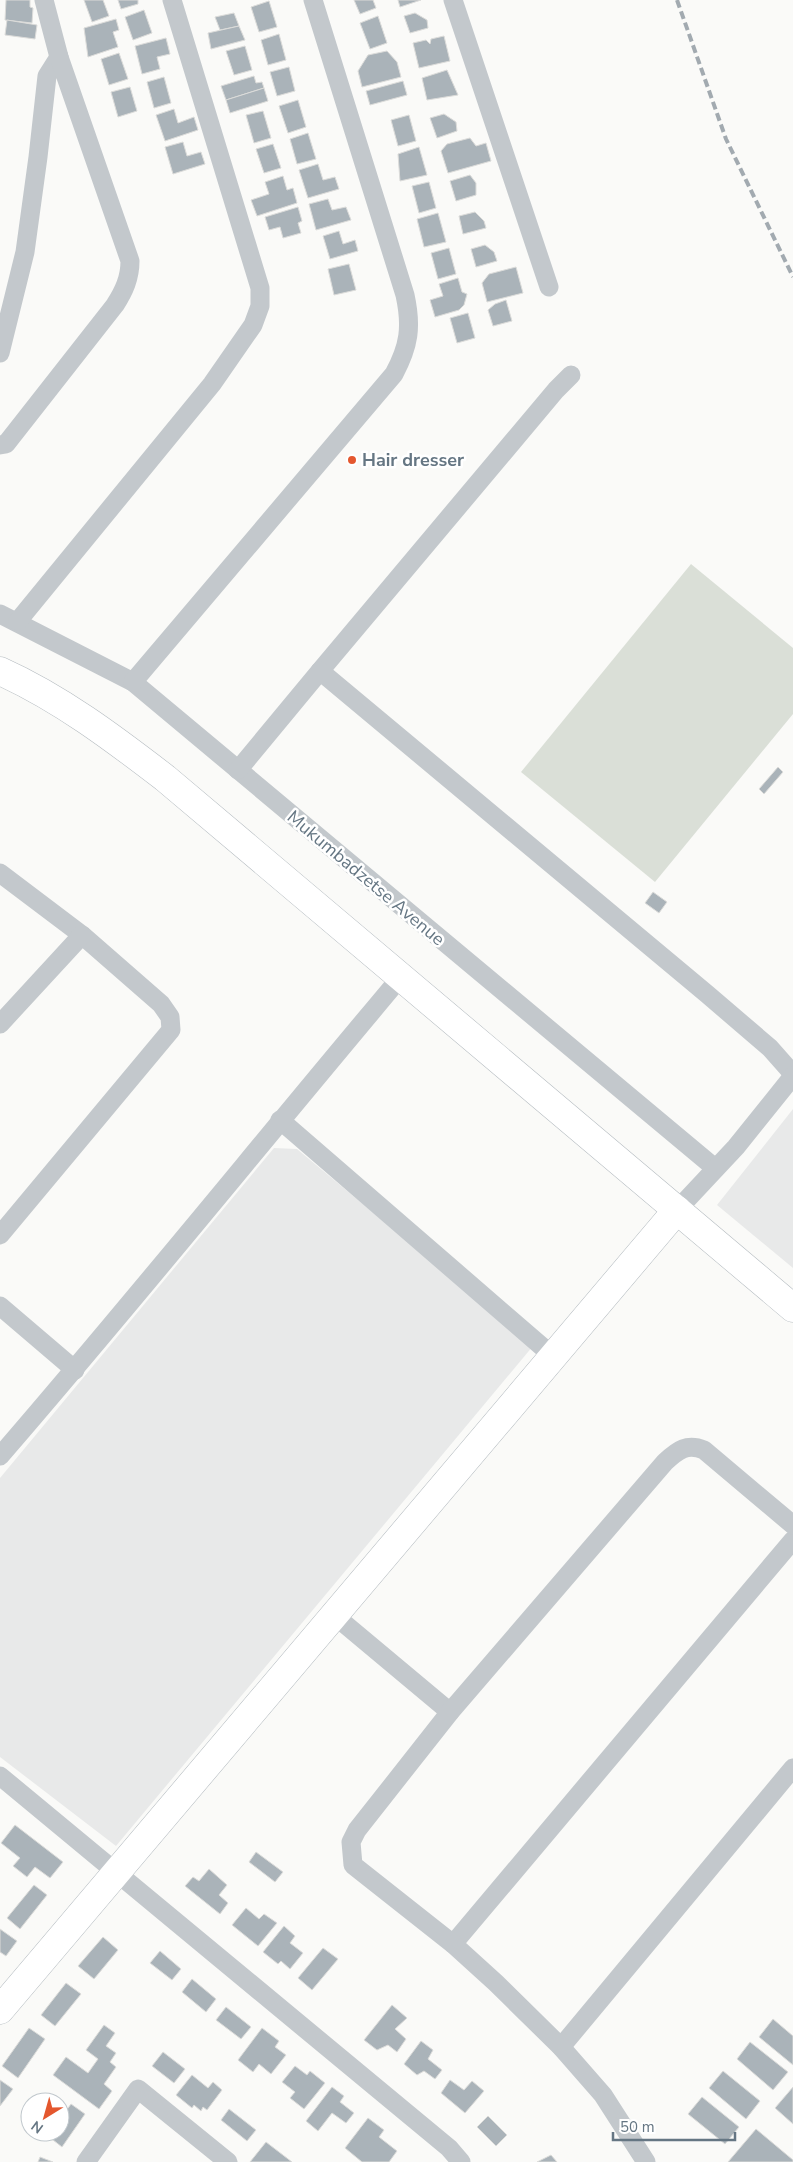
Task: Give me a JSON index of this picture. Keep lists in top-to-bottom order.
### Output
{
  "streets": {
    "street": ["Mukumbadzetse Avenue"]
  },
  "places": ["Hair dresser"],
  "scale_bar": "50 m",
  "north": "bottom left"
}
